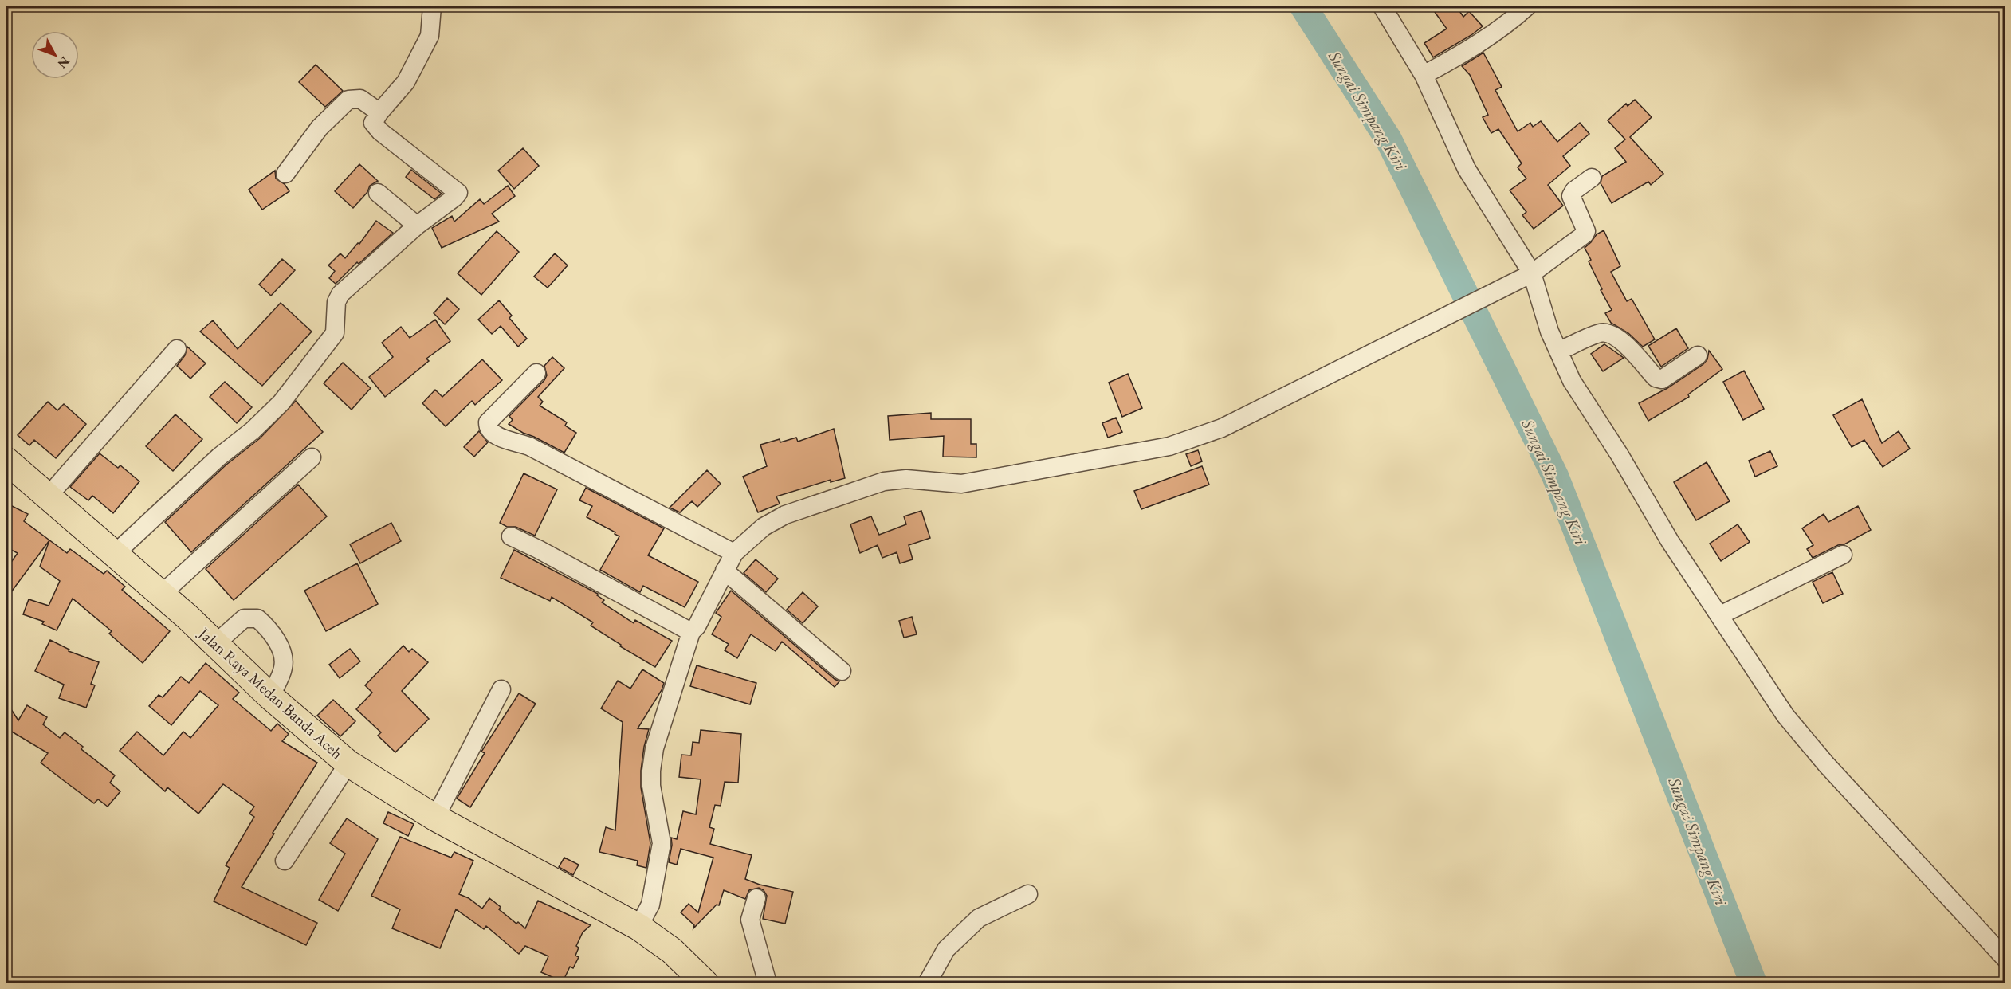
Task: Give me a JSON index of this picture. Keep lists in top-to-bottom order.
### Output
{
  "streets": {
    "highway": ["Jalan Raya Medan Banda Aceh"]
  },
  "water": ["Sungai Simpang Kiri"],
  "north": "bottom right"
}
